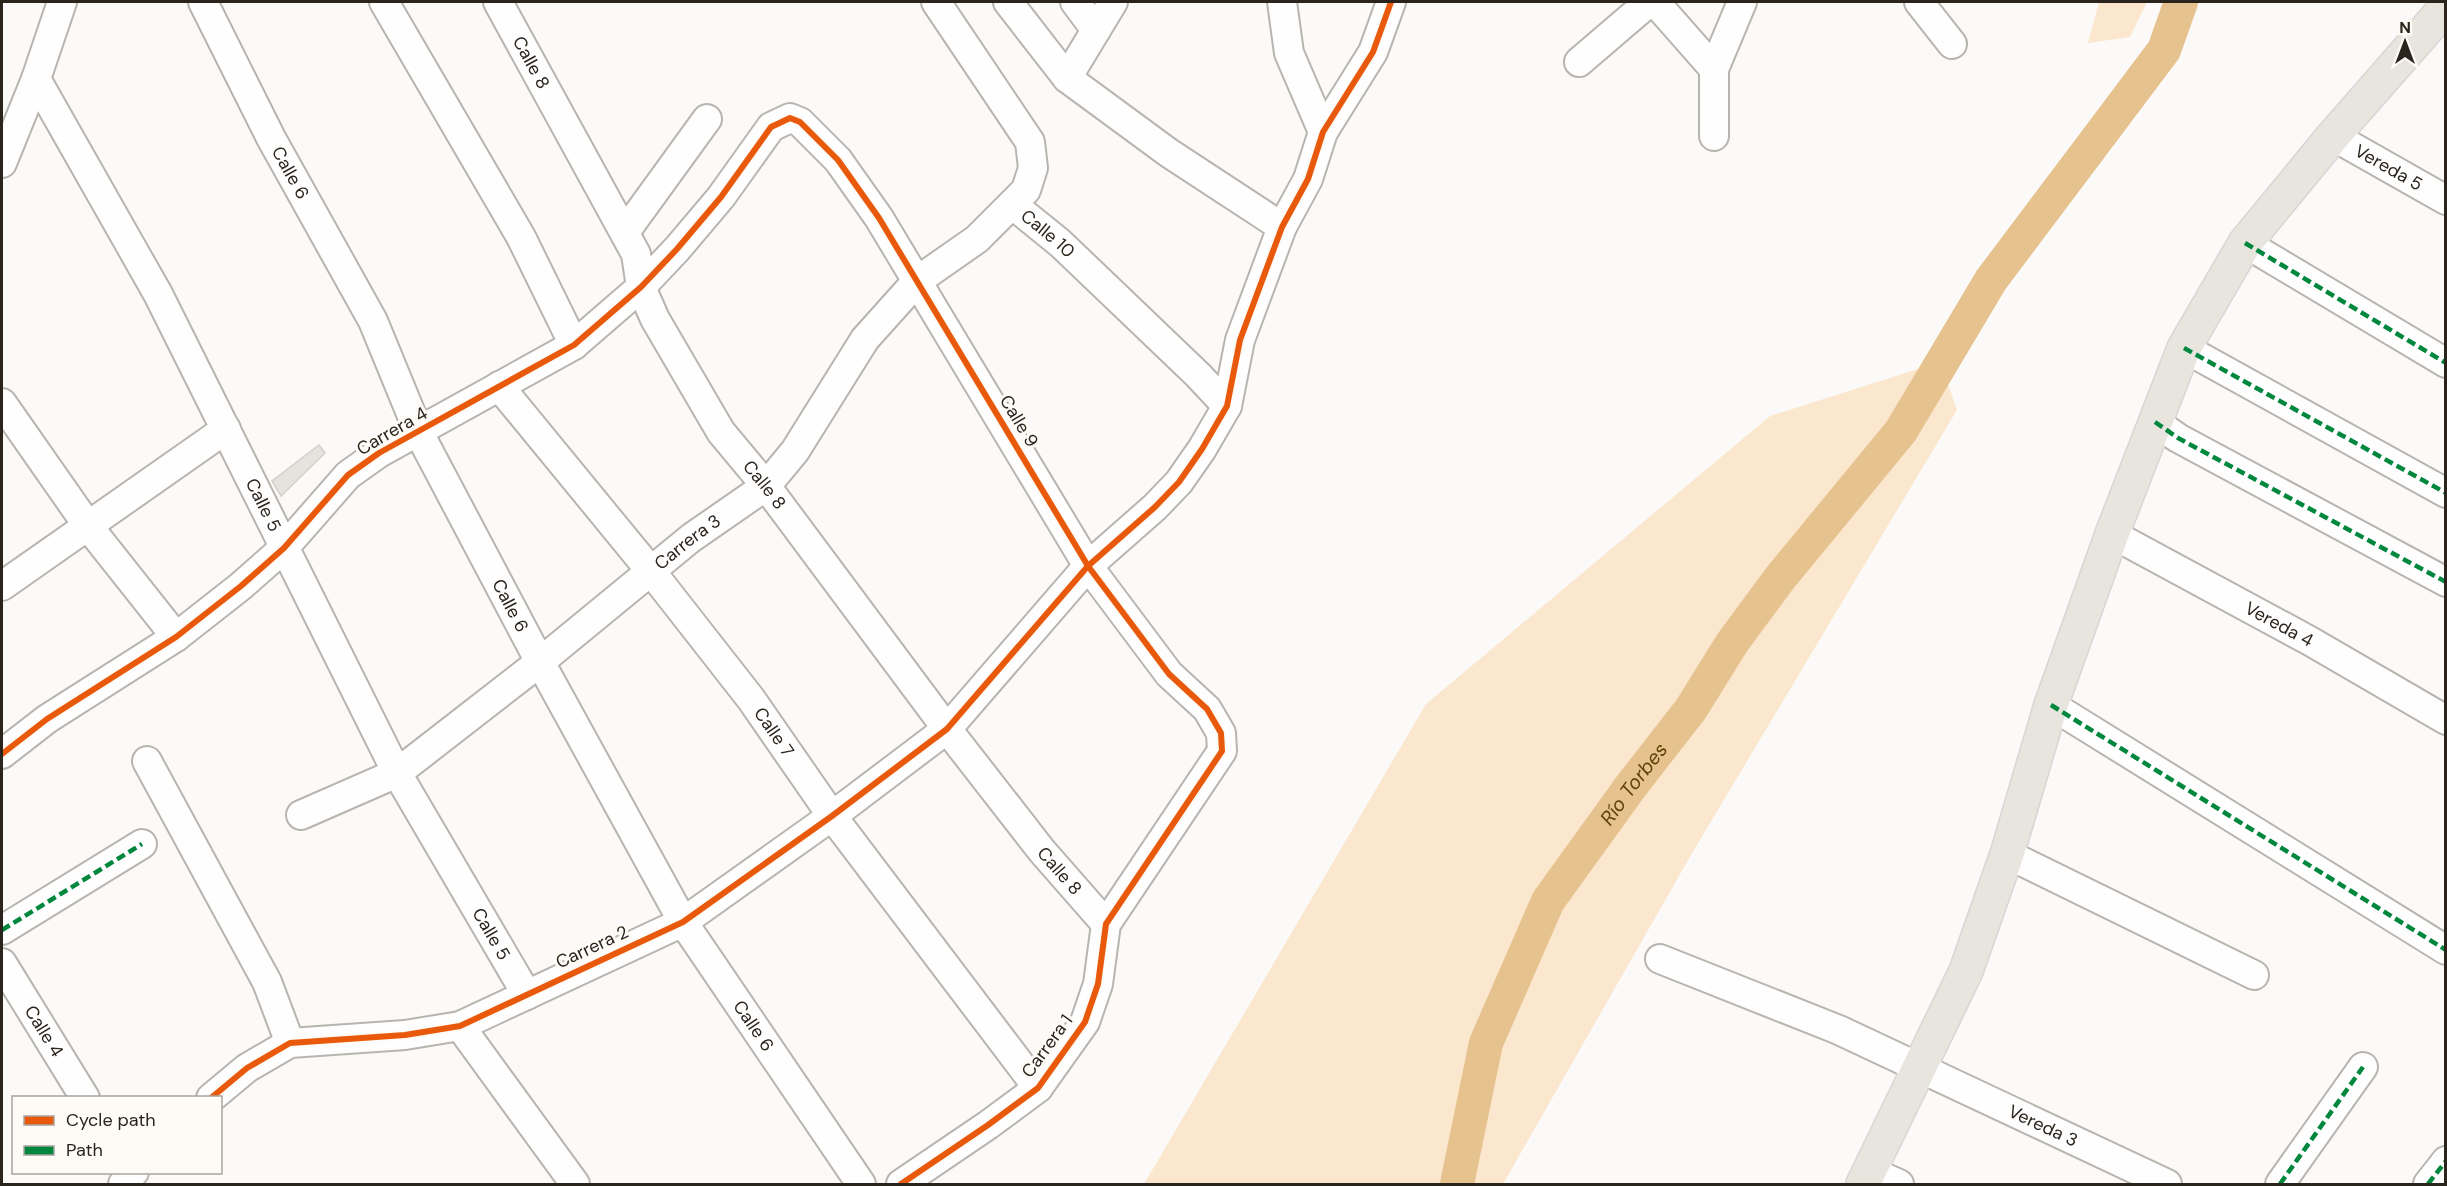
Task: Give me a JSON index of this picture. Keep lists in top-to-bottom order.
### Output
{
  "streets": {
    "street": [
      "Calle 8",
      "Vereda 5",
      "Calle 6",
      "Calle 10",
      "Calle 9",
      "Carrera 4",
      "Calle 5",
      "Carrera 3",
      "Vereda 4",
      "Calle 7",
      "Carrera 2",
      "Calle 4",
      "Carrera 1",
      "Vereda 3"
    ]
  },
  "crossings": [
    ["Calle 8", "Carrera 4"],
    ["Calle 8", "Carrera 3"],
    ["Calle 8", "Carrera 2"],
    ["Calle 8", "Carrera 1"],
    ["Calle 6", "Carrera 4"],
    ["Calle 6", "Carrera 3"],
    ["Calle 6", "Carrera 2"],
    ["Calle 10", "Carrera 3"],
    ["Calle 10", "Carrera 2"],
    ["Calle 9", "Carrera 4"],
    ["Calle 9", "Carrera 3"],
    ["Calle 9", "Carrera 2"],
    ["Calle 9", "Carrera 1"],
    ["Carrera 4", "Calle 5"],
    ["Carrera 4", "Calle 7"],
    ["Calle 5", "Carrera 3"],
    ["Calle 5", "Carrera 2"],
    ["Carrera 3", "Calle 7"],
    ["Calle 7", "Carrera 2"],
    ["Calle 7", "Carrera 1"]
  ],
  "water": ["Río Torbes"],
  "legend": ["Cycle path", "Path"],
  "north": "top"
}
